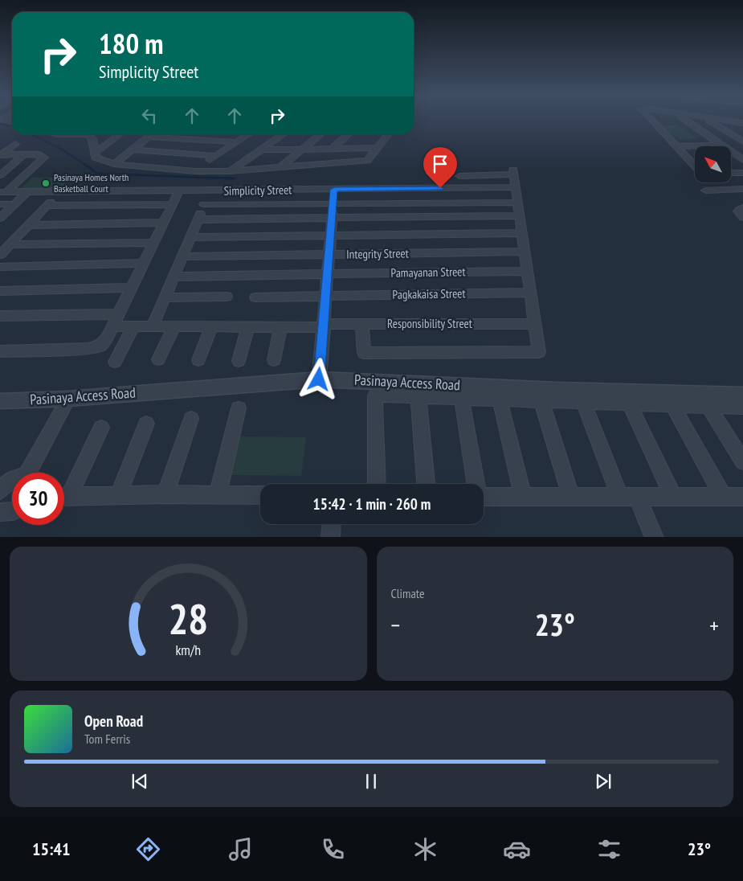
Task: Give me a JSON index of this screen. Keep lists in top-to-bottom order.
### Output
{
  "streets": {
    "street": [
      "Simplicity Street",
      "Integrity Street",
      "Pamayanan Street",
      "Pagkakaisa Street",
      "Responsibility Street",
      "Pasinaya Access Road"
    ]
  },
  "places": ["Pasinaya Homes North Basketball Court"],
  "north": "top left",
  "page": {
    "turn": ["180 m", "Simplicity Street"],
    "limit": "30",
    "trip": "15:42 · 1 min · 260 m",
    "tile": "Climate",
    "heat": ["−", "23°", "+"],
    "song": ["Open Road", "Tom Ferris"],
    "tabs": ["15:41", "23°"],
    "gauge": ["28", "km/h"]
  }
}
